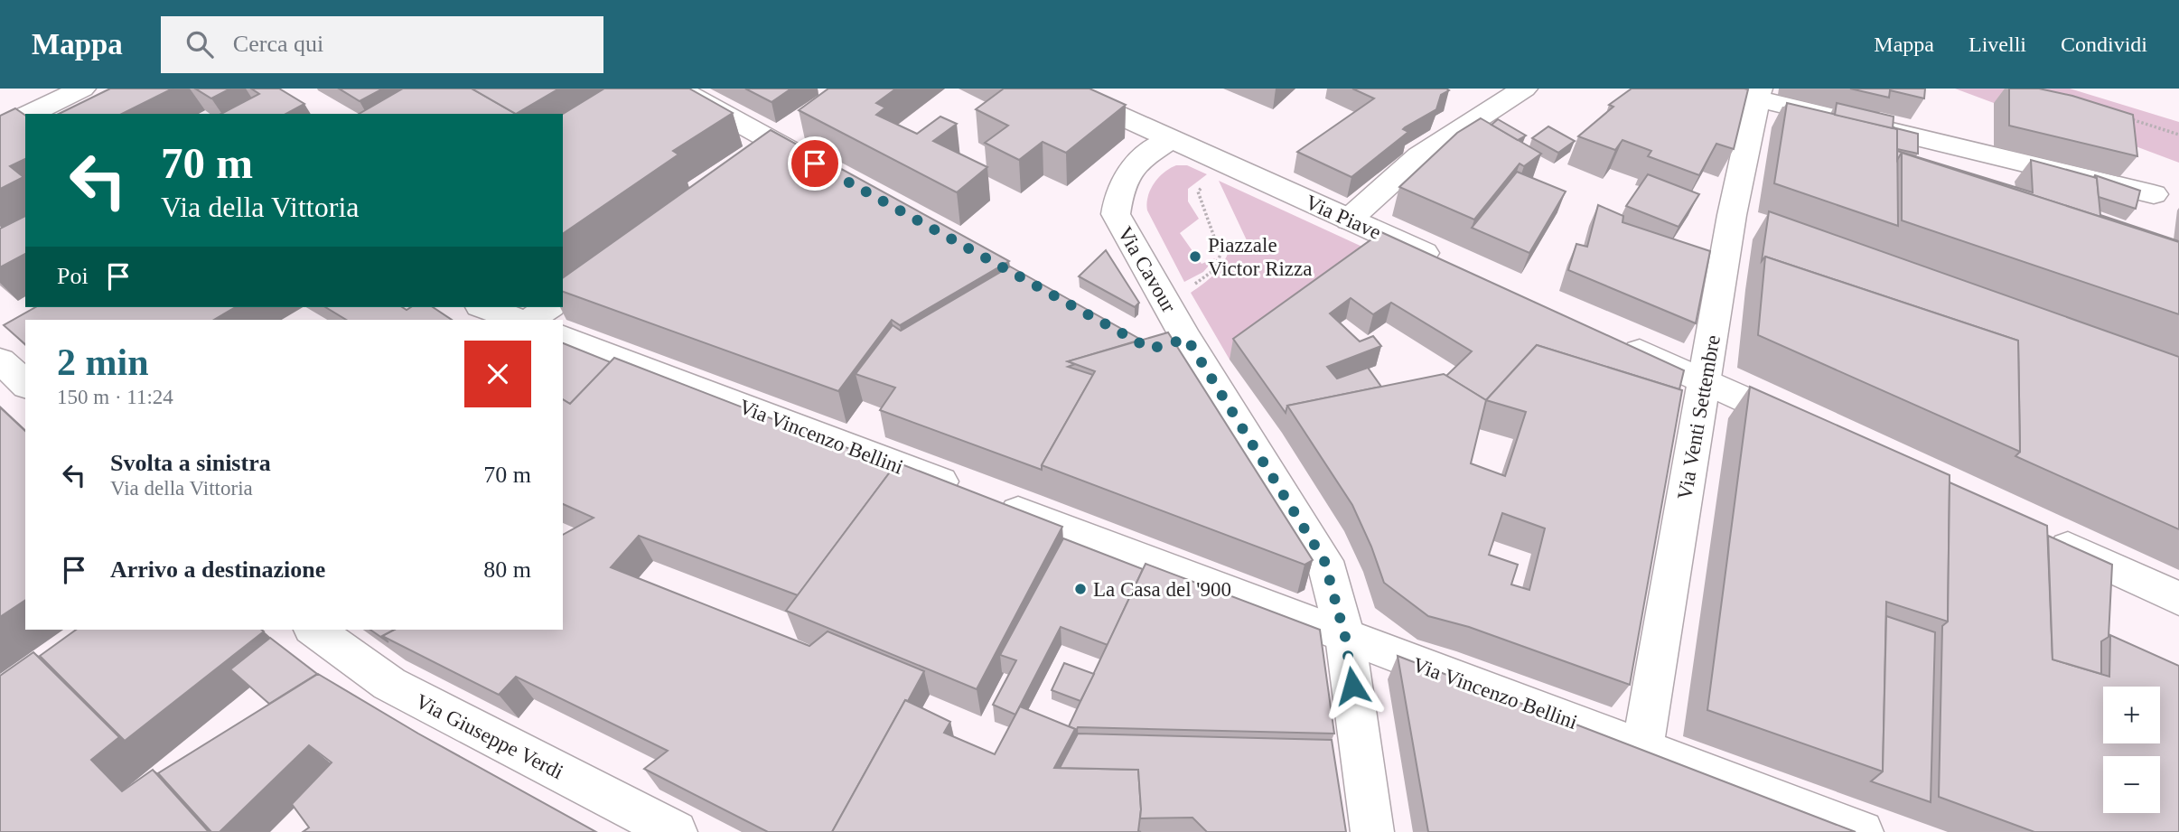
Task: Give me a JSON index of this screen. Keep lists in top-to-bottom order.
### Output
{
  "streets": {
    "street": [
      "Via Piave",
      "Via Cavour",
      "Via Venti Settembre",
      "Via Vincenzo Bellini",
      "Via Giuseppe Verdi"
    ]
  },
  "crossings": [
    ["Via Piave", "Via Cavour"],
    ["Via Cavour", "Via Vincenzo Bellini"],
    ["Via Venti Settembre", "Via Vincenzo Bellini"]
  ],
  "places": ["Piazzale Victor Rizza", "La Casa del '900"],
  "page": {
    "header": "Mappa",
    "search": "Cerca qui",
    "nav": ["Mappa", "Livelli", "Condividi"],
    "turn": ["70 m", "Via della Vittoria"],
    "then": "Poi",
    "heading": ["2 min", "150 m · 11:24"],
    "list": [
      {
        "name": "Svolta a sinistra",
        "note": "Via della Vittoria",
        "value": "70 m"
      },
      {
        "name": "Arrivo a destinazione",
        "value": "80 m"
      }
    ],
    "map_buttons": ["+", "−"]
  }
}
